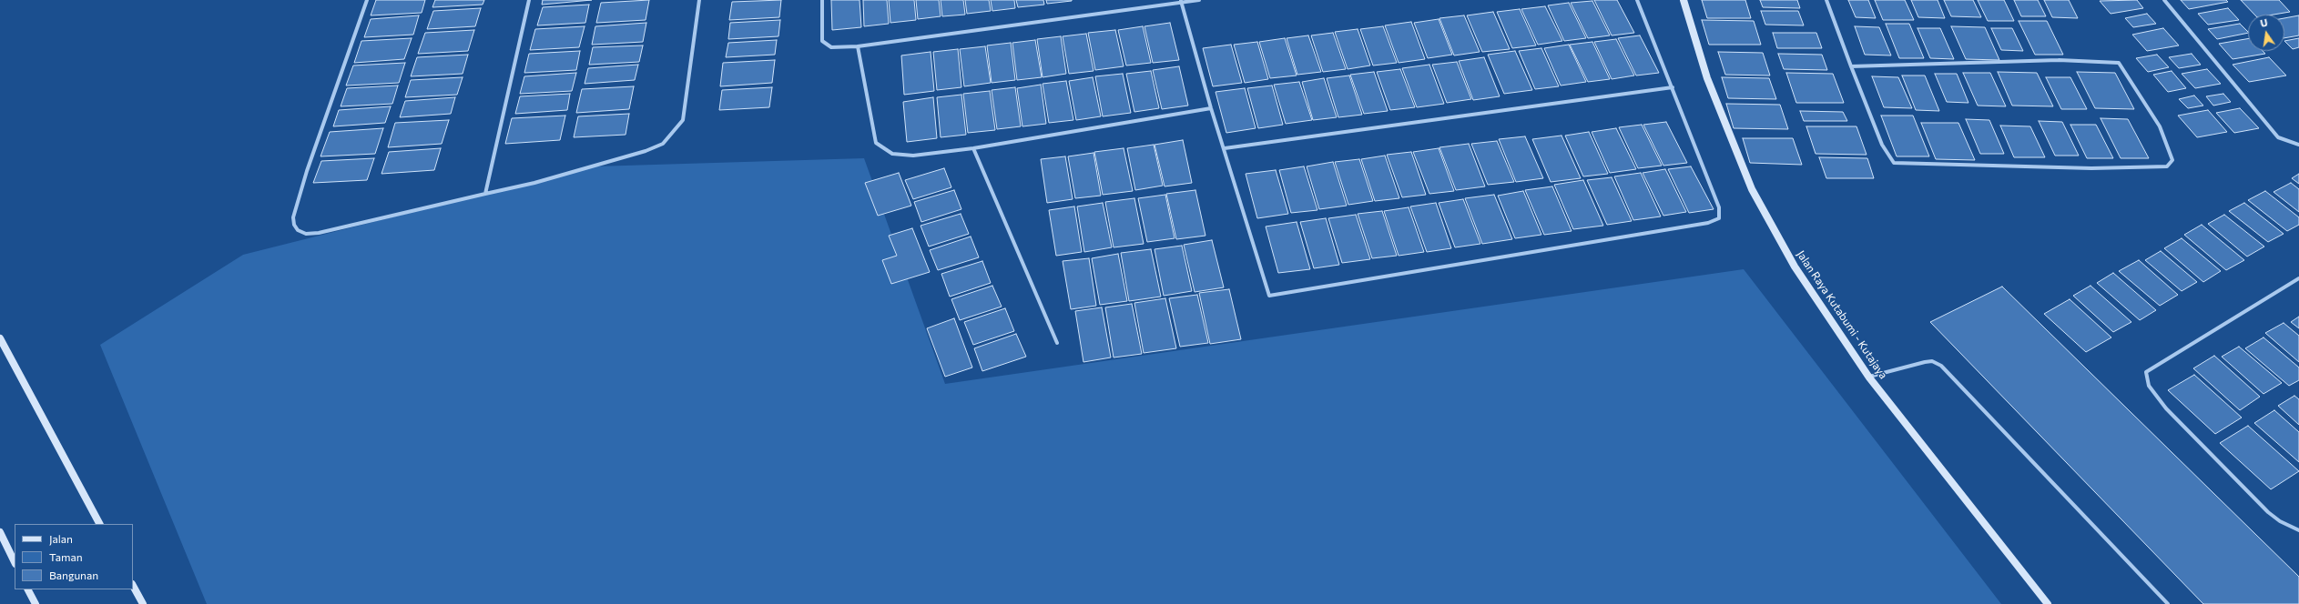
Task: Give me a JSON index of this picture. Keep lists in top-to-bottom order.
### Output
{
  "streets": {
    "street": ["Jalan Raya Kutabumi - Kutajaya"]
  },
  "legend": ["Jalan", "Taman", "Bangunan"],
  "north": "top"
}
